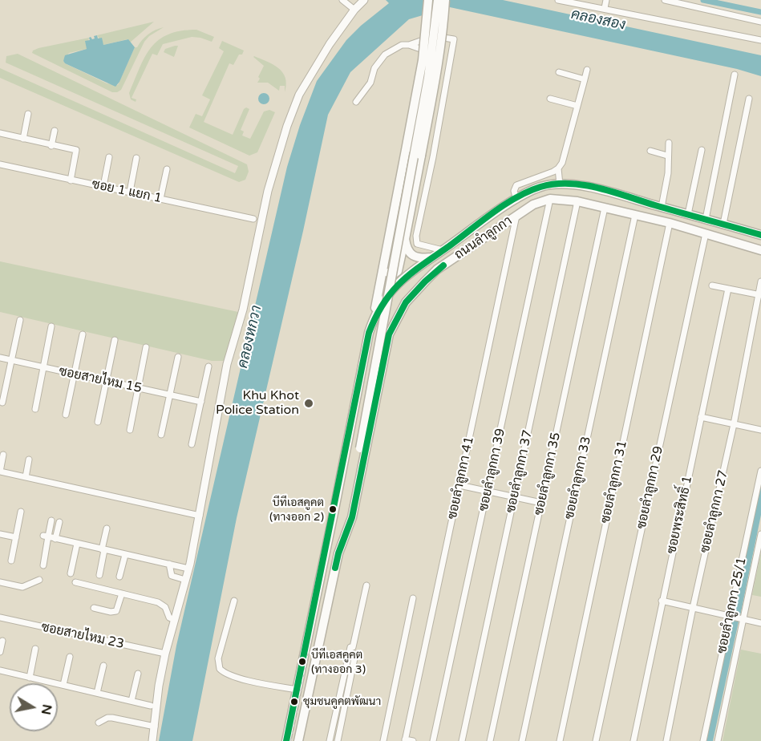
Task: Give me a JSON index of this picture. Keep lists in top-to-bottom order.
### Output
{
  "streets": {
    "main road": ["ถนนลำลูกกา"],
    "street": [
      "ซอย 1 แยก 1",
      "ซอยสายไหม 15",
      "ซอยลำลูกกา 39",
      "ซอยลำลูกกา 37",
      "ซอยลำลูกกา 35",
      "ซอยลำลูกกา 41",
      "ซอยลำลูกกา 33",
      "ซอยลำลูกกา 31",
      "ซอยลำลูกกา 29",
      "ซอยลำลูกกา 27",
      "ซอยพระสิทธิ์ 1",
      "ซอยลำลูกกา 25/1",
      "ซอยสายไหม 23"
    ]
  },
  "crossings": [
    ["ถนนลำลูกกา", "ซอยลำลูกกา 39"],
    ["ถนนลำลูกกา", "ซอยลำลูกกา 37"],
    ["ถนนลำลูกกา", "ซอยลำลูกกา 35"],
    ["ถนนลำลูกกา", "ซอยลำลูกกา 41"],
    ["ถนนลำลูกกา", "ซอยลำลูกกา 33"],
    ["ถนนลำลูกกา", "ซอยลำลูกกา 31"],
    ["ถนนลำลูกกา", "ซอยลำลูกกา 29"]
  ],
  "water": ["คลองสอง", "คลองหกวา"],
  "places": [
    "Khu Khot Police Station",
    "บีทีเอสคูคต (ทางออก 2)",
    "บีทีเอสคูคต (ทางออก 3)",
    "ชุมชนคูคตพัฒนา"
  ],
  "north": "right"
}
